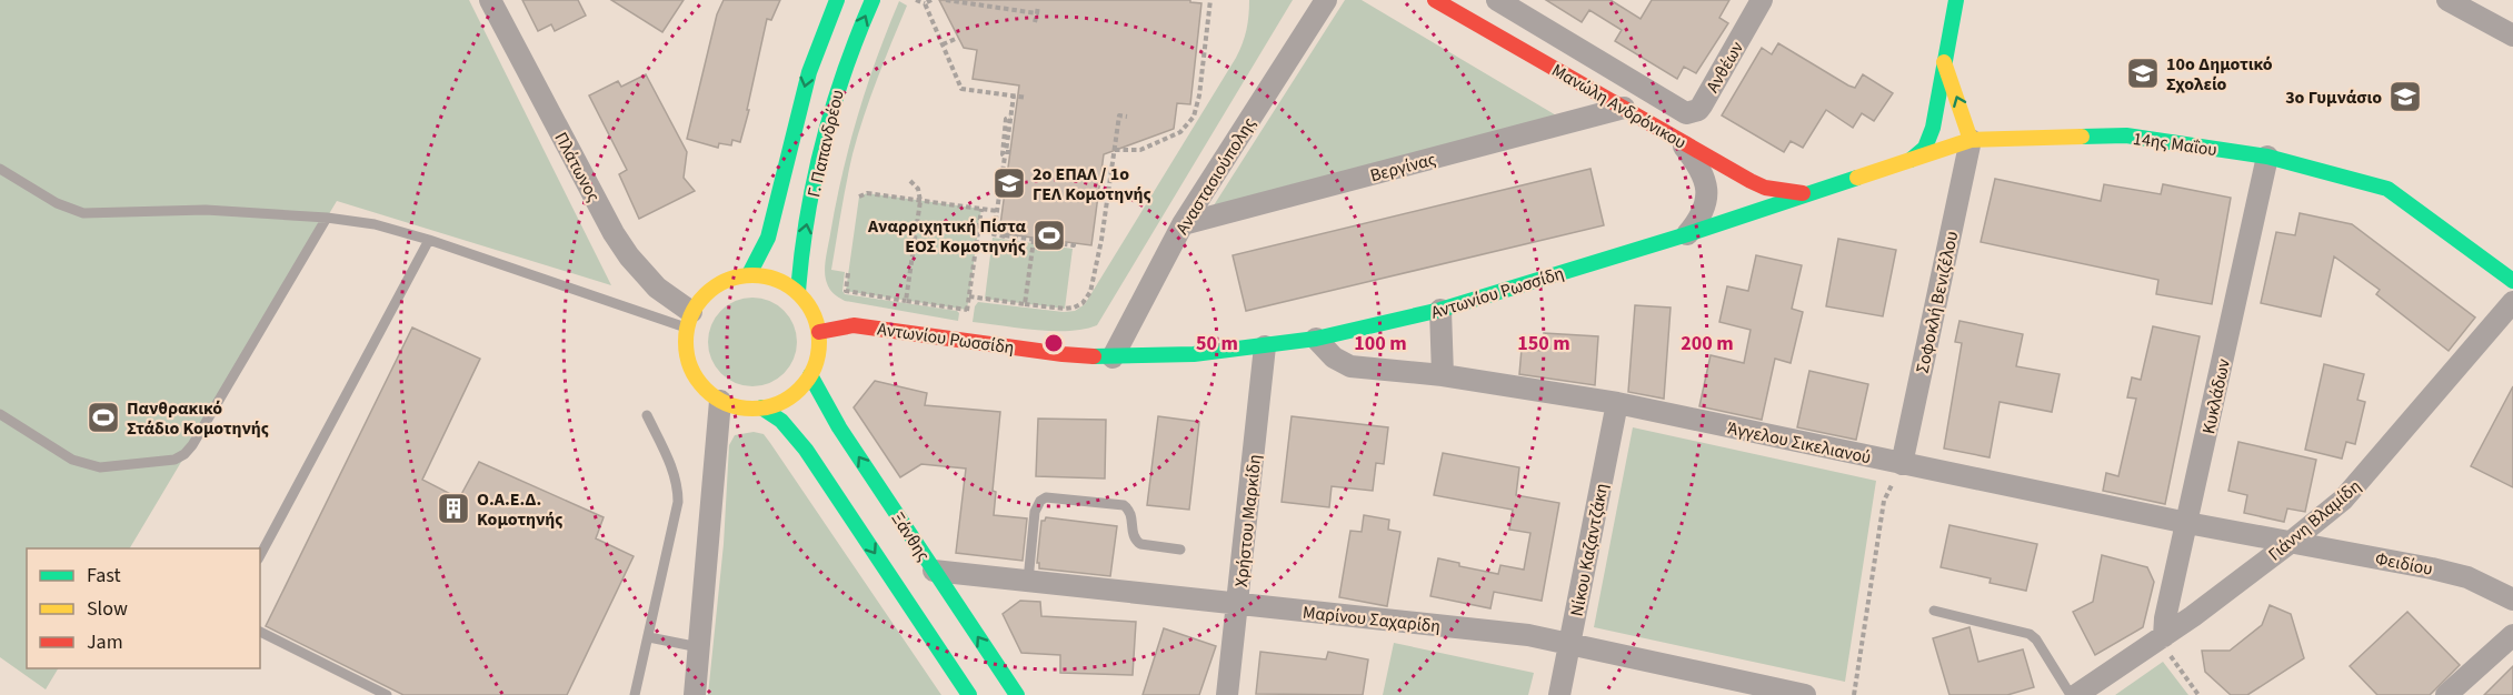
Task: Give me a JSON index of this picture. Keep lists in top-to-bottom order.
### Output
{
  "streets": {
    "street": [
      "Ανθέων",
      "Μανώλη Ανδρόνικου",
      "Γ. Παπανδρέου",
      "14ης Μαΐου",
      "Πλάτωνος",
      "Βεργίνας",
      "Αναστασιούπολης",
      "Αντωνίου Ρωσσίδη",
      "Σοφοκλή Βενιζέλου",
      "Κυκλάδων",
      "Άγγελου Σικελιανού",
      "Γιάννη Βλαμίδη",
      "Χρήστου Μαρκίδη",
      "Ξάνθης",
      "Νίκου Καζαντζάκη",
      "Φειδίου",
      "Μαρίνου Σαχαρίδη"
    ]
  },
  "crossings": [
    ["Μανώλη Ανδρόνικου", "14ης Μαΐου"],
    ["Μανώλη Ανδρόνικου", "Βεργίνας"],
    ["Μανώλη Ανδρόνικου", "Αντωνίου Ρωσσίδη"],
    ["Γ. Παπανδρέου", "Πλάτωνος"],
    ["Γ. Παπανδρέου", "Αντωνίου Ρωσσίδη"],
    ["Γ. Παπανδρέου", "Ξάνθης"],
    ["14ης Μαΐου", "Αντωνίου Ρωσσίδη"],
    ["14ης Μαΐου", "Σοφοκλή Βενιζέλου"],
    ["14ης Μαΐου", "Κυκλάδων"],
    ["Πλάτωνος", "Αντωνίου Ρωσσίδη"],
    ["Πλάτωνος", "Ξάνθης"],
    ["Βεργίνας", "Αναστασιούπολης"],
    ["Αναστασιούπολης", "Αντωνίου Ρωσσίδη"],
    ["Αντωνίου Ρωσσίδη", "Άγγελου Σικελιανού"],
    ["Αντωνίου Ρωσσίδη", "Χρήστου Μαρκίδη"],
    ["Αντωνίου Ρωσσίδη", "Ξάνθης"],
    ["Σοφοκλή Βενιζέλου", "Άγγελου Σικελιανού"],
    ["Κυκλάδων", "Άγγελου Σικελιανού"],
    ["Κυκλάδων", "Γιάννη Βλαμίδη"],
    ["Άγγελου Σικελιανού", "Γιάννη Βλαμίδη"],
    ["Άγγελου Σικελιανού", "Νίκου Καζαντζάκη"],
    ["Άγγελου Σικελιανού", "Φειδίου"],
    ["Γιάννη Βλαμίδη", "Φειδίου"],
    ["Χρήστου Μαρκίδη", "Μαρίνου Σαχαρίδη"],
    ["Ξάνθης", "Μαρίνου Σαχαρίδη"],
    ["Νίκου Καζαντζάκη", "Μαρίνου Σαχαρίδη"]
  ],
  "places": {
    "school or university": ["10ο Δημοτικό Σχολείο", "3ο Γυμνάσιο", "2ο ΕΠΑΛ / 1ο ΓΕΛ Κομοτηνής"],
    "sports": ["Αναρριχητική Πίστα ΕΟΣ Κομοτηνής", "Πανθρακικό Στάδιο Κομοτηνής"],
    "building": ["Ο.Α.Ε.Δ. Κομοτηνής"]
  },
  "legend": ["Fast", "Slow", "Jam"],
  "rings": [
    "50 m",
    "100 m",
    "150 m",
    "200 m"
  ]
}
